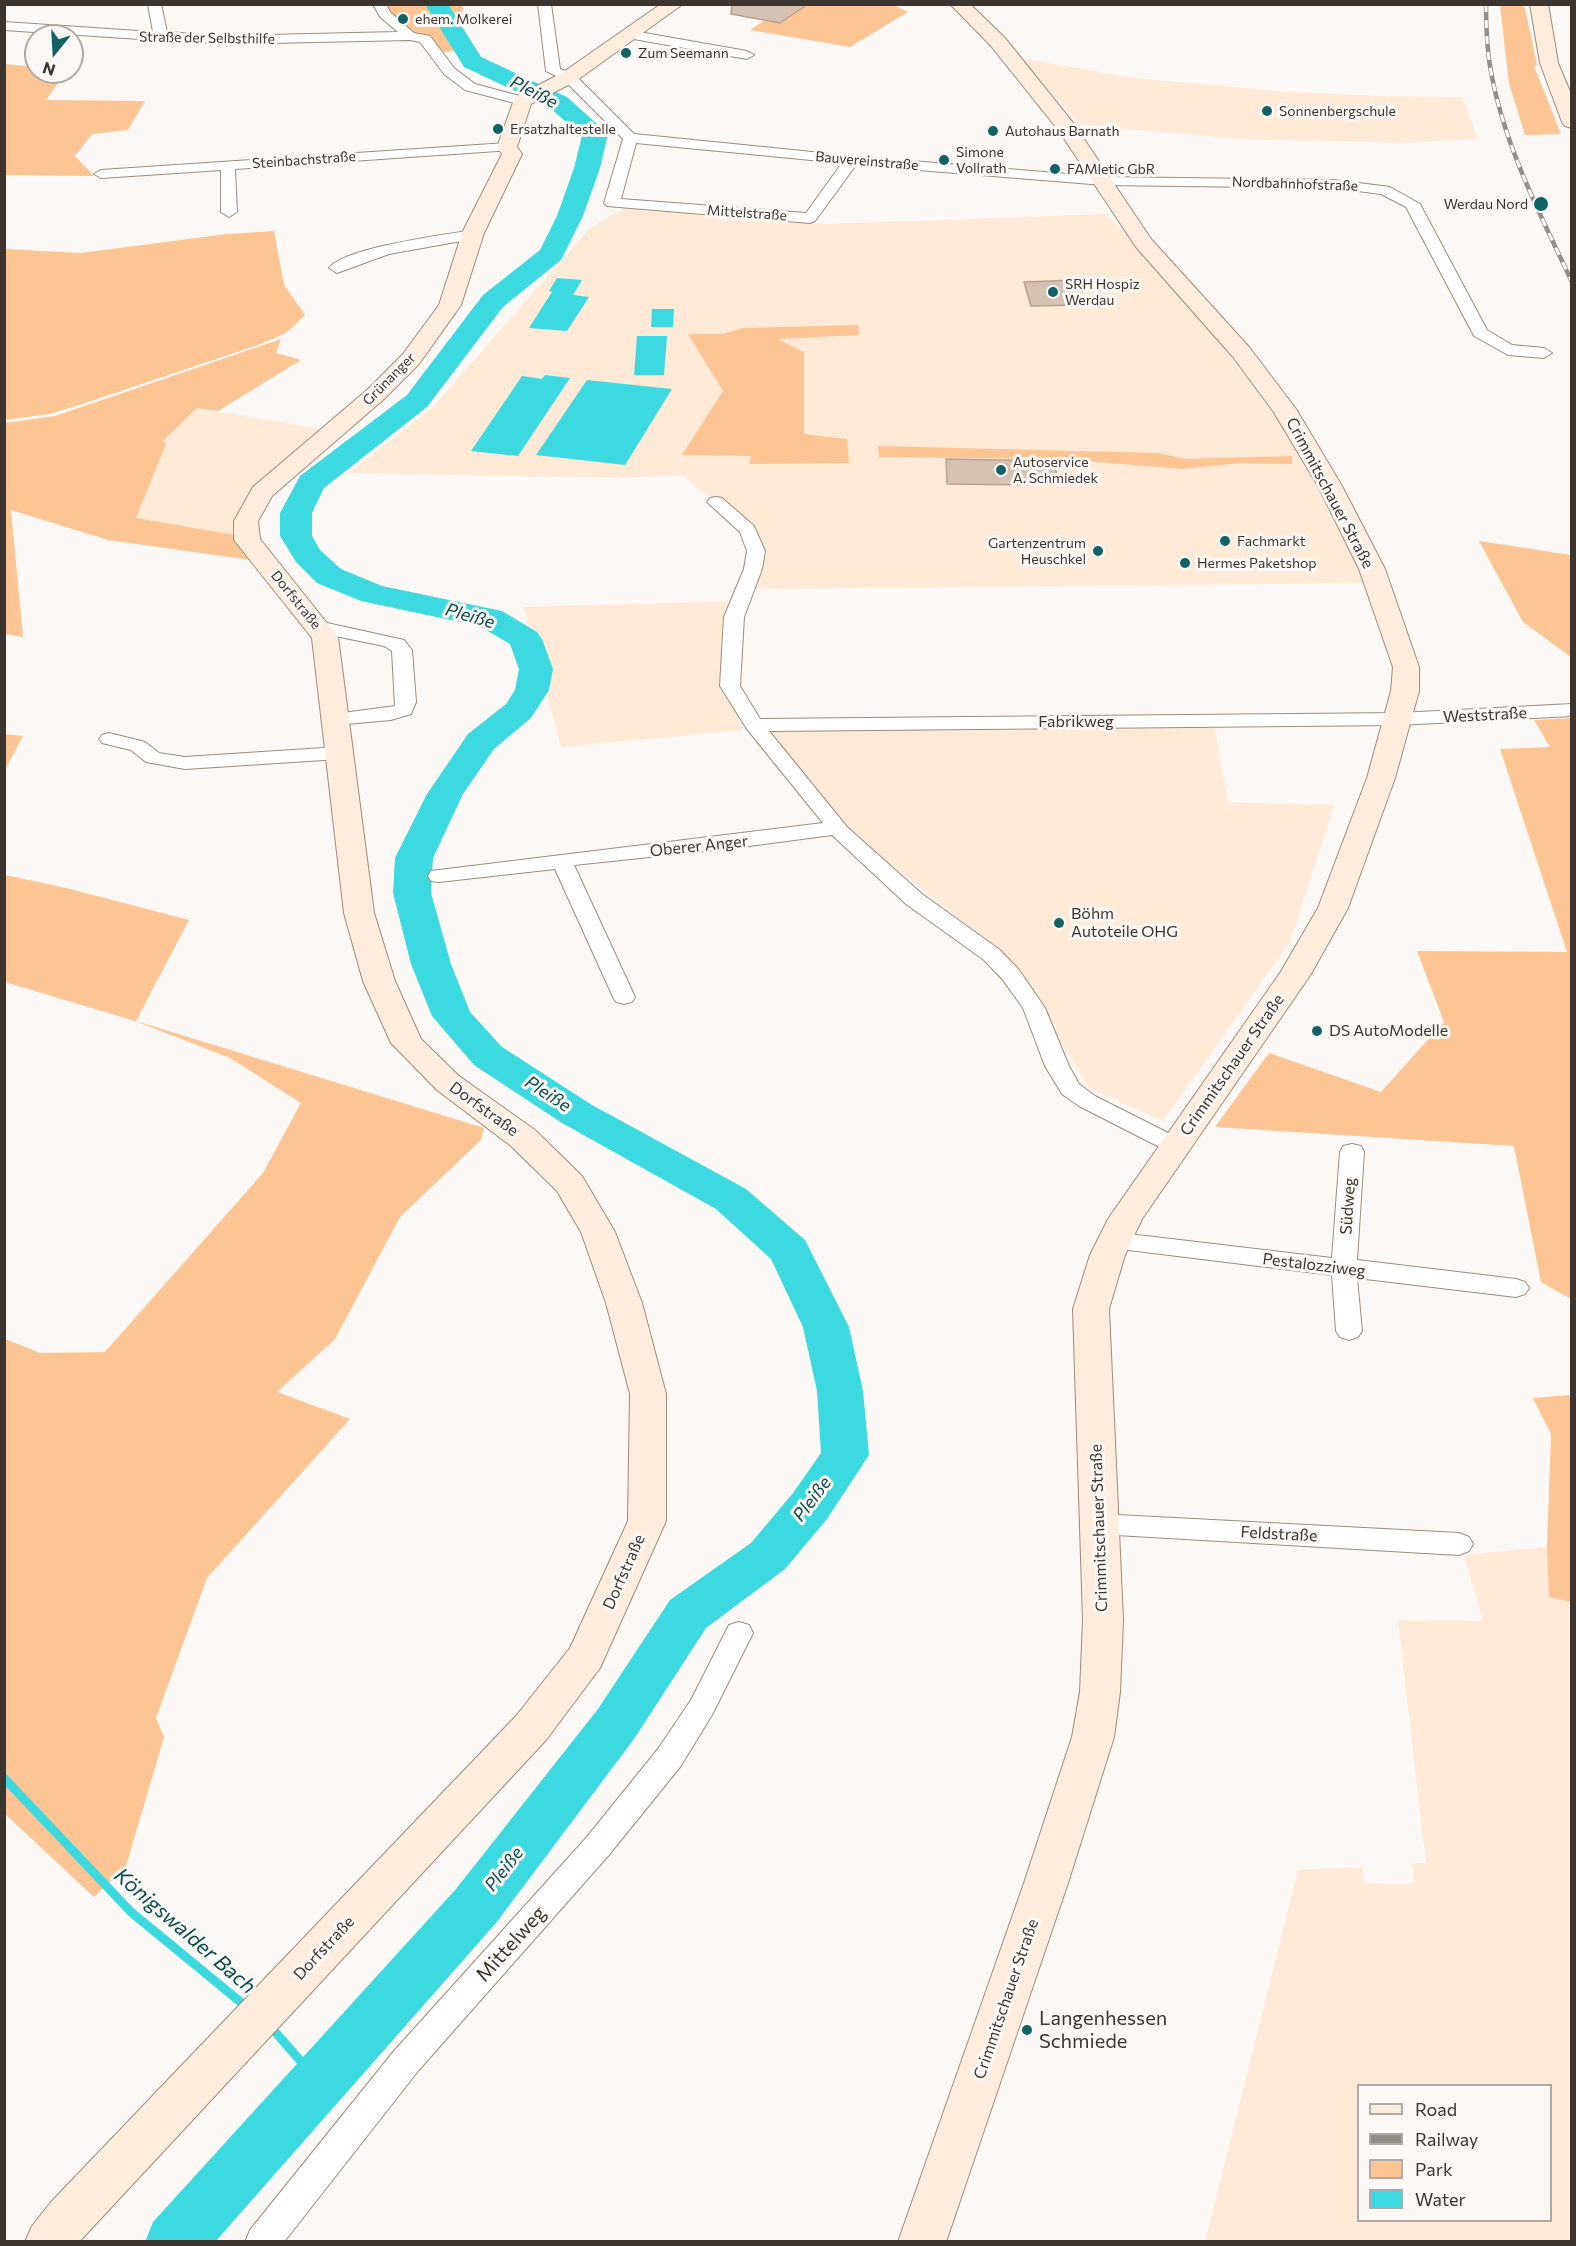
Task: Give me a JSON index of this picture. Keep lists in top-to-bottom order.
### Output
{
  "streets": {
    "street": [
      "Straße der Selbsthilfe",
      "Steinbachstraße",
      "Bauvereinstraße",
      "Nordbahnhofstraße",
      "Mittelstraße",
      "Grünanger",
      "Crimmitschauer Straße",
      "Dorfstraße",
      "Weststraße",
      "Fabrikweg",
      "Oberer Anger",
      "Südweg",
      "Pestalozziweg",
      "Feldstraße",
      "Mittelweg"
    ]
  },
  "crossings": [
    ["Steinbachstraße", "Grünanger"],
    ["Bauvereinstraße", "Nordbahnhofstraße"],
    ["Bauvereinstraße", "Mittelstraße"],
    ["Bauvereinstraße", "Crimmitschauer Straße"],
    ["Nordbahnhofstraße", "Crimmitschauer Straße"],
    ["Grünanger", "Dorfstraße"],
    ["Crimmitschauer Straße", "Weststraße"],
    ["Crimmitschauer Straße", "Fabrikweg"],
    ["Crimmitschauer Straße", "Pestalozziweg"],
    ["Crimmitschauer Straße", "Feldstraße"],
    ["Weststraße", "Fabrikweg"],
    ["Südweg", "Pestalozziweg"]
  ],
  "water": ["Pleiße", "Königswalder Bach"],
  "places": [
    "ehem. Molkerei",
    "Zum Seemann",
    "Sonnenbergschule",
    "Ersatzhaltestelle",
    "Autohaus Barnath",
    "Simone Vollrath",
    "FAMletic GbR",
    "Werdau Nord",
    "SRH Hospiz Werdau",
    "Autoservice A. Schmiedek",
    "Fachmarkt",
    "Gartenzentrum Heuschkel",
    "Hermes Paketshop",
    "Böhm Autoteile OHG",
    "DS AutoModelle",
    "Langenhessen Schmiede"
  ],
  "legend": [
    "Road",
    "Railway",
    "Park",
    "Water"
  ],
  "north": "bottom"
}
